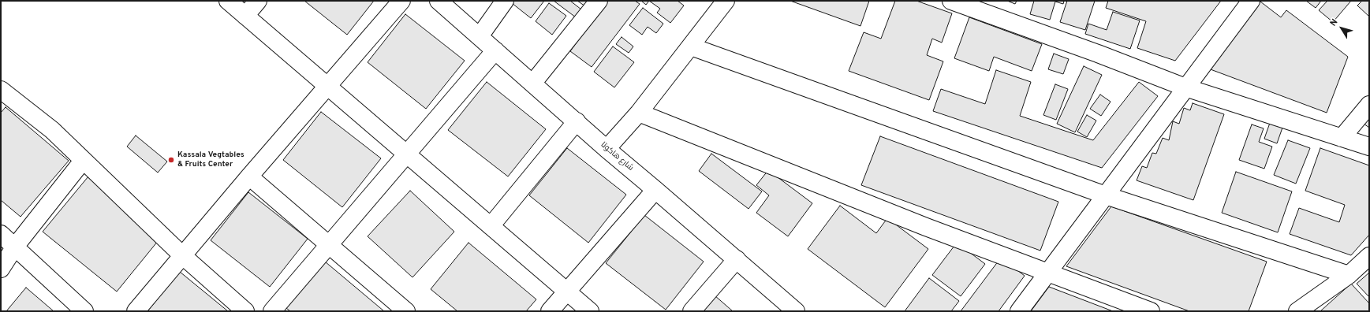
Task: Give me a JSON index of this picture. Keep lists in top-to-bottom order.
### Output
{
  "streets": {
    "street": ["شارع هاكوتا"]
  },
  "places": ["Kassala Vegtables & Fruits Center"],
  "north": "top left"
}
